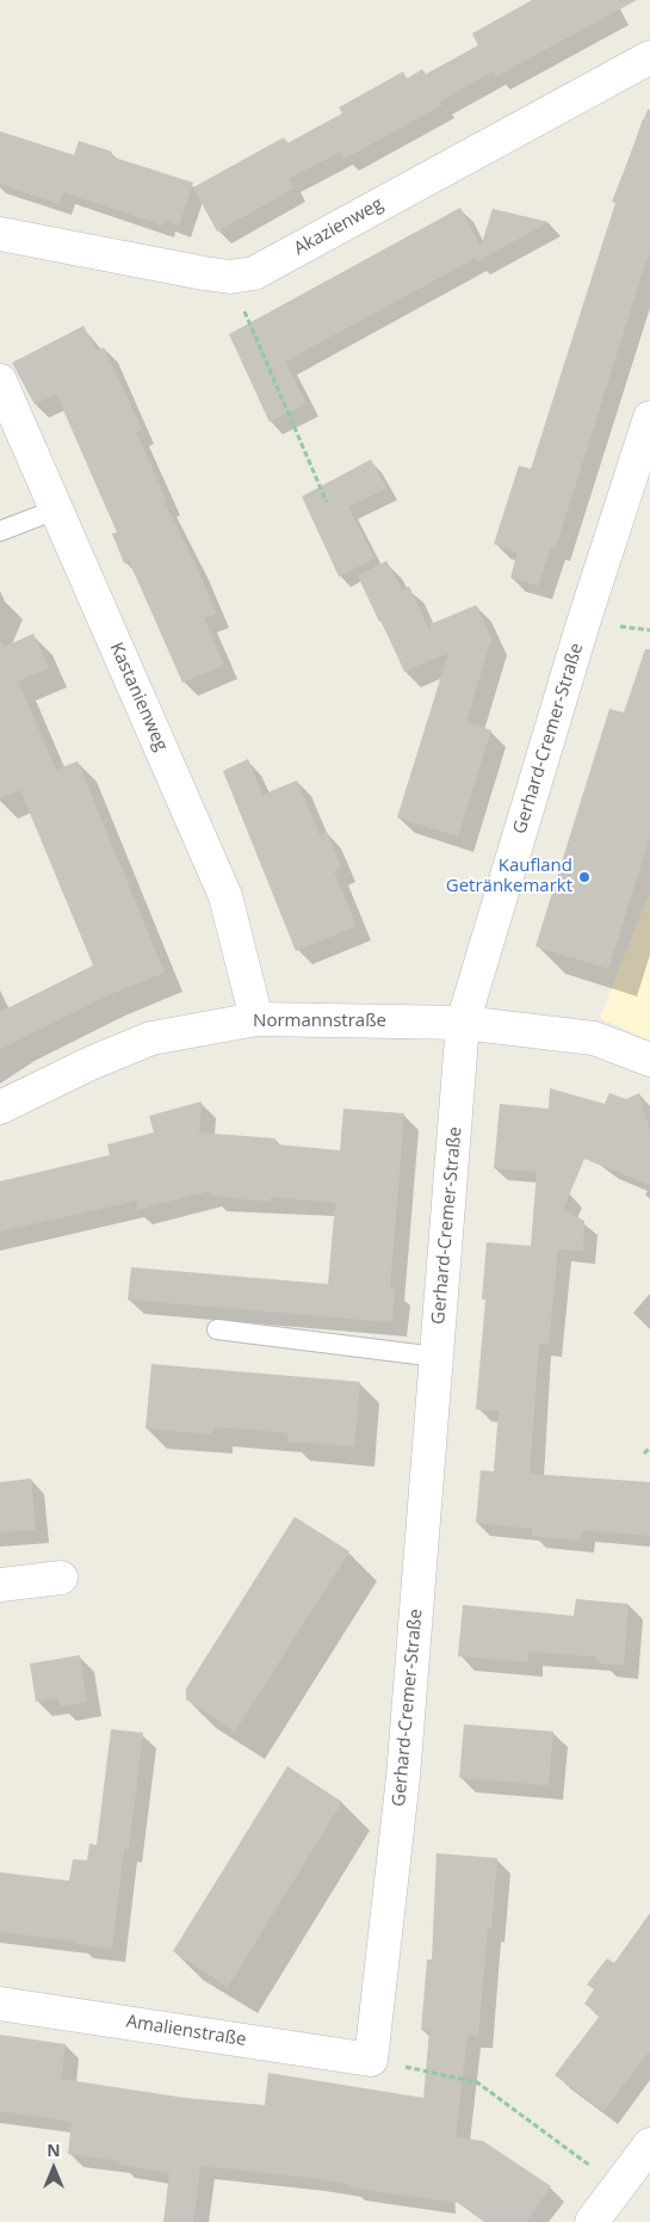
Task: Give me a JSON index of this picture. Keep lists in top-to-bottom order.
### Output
{
  "streets": {
    "street": [
      "Akazienweg",
      "Kastanienweg",
      "Gerhard-Cremer-Straße",
      "Normannstraße",
      "Amalienstraße"
    ]
  },
  "crossings": [
    ["Kastanienweg", "Normannstraße"],
    ["Gerhard-Cremer-Straße", "Normannstraße"],
    ["Gerhard-Cremer-Straße", "Amalienstraße"]
  ],
  "places": ["Kaufland Getränkemarkt"],
  "north": "top"
}
